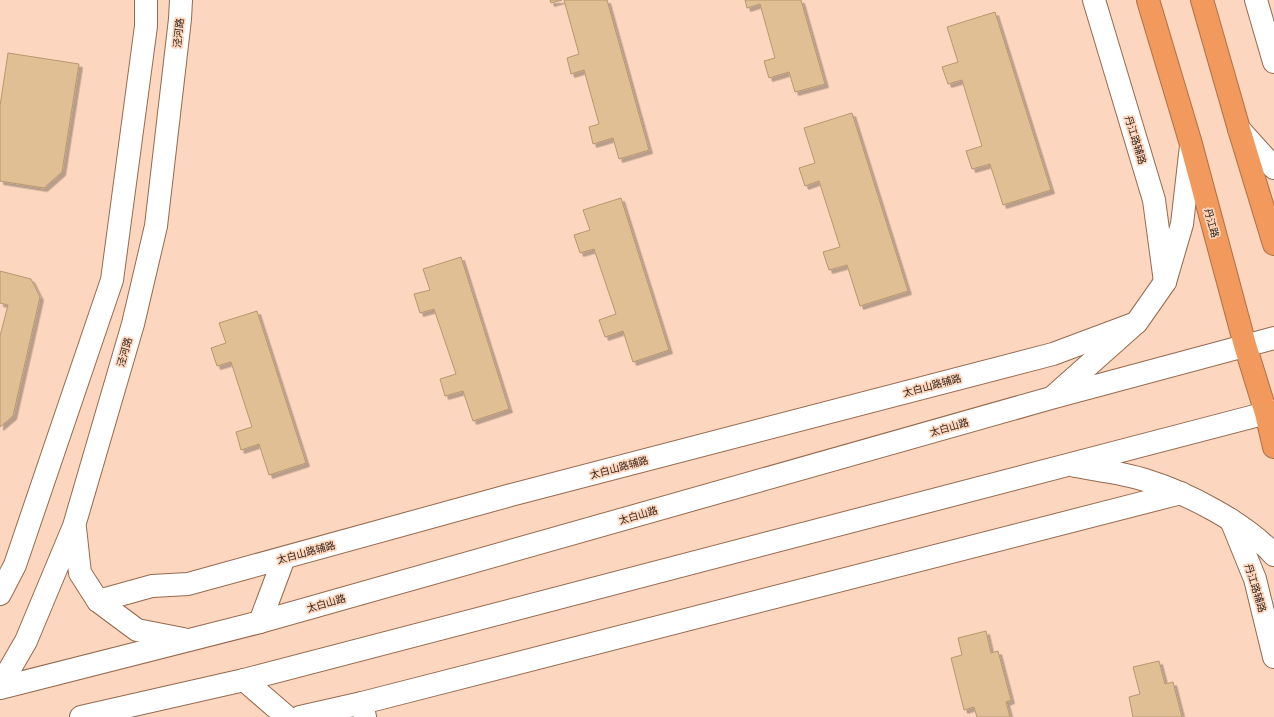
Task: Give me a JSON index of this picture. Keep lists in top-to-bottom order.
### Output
{
  "streets": {
    "highway": ["丹江路"],
    "street": [
      "泾河路",
      "丹江路辅路",
      "太白山路辅路",
      "太白山路"
    ]
  },
  "crossings": [
    ["泾河路", "太白山路"],
    ["丹江路", "太白山路"]
  ]
}
